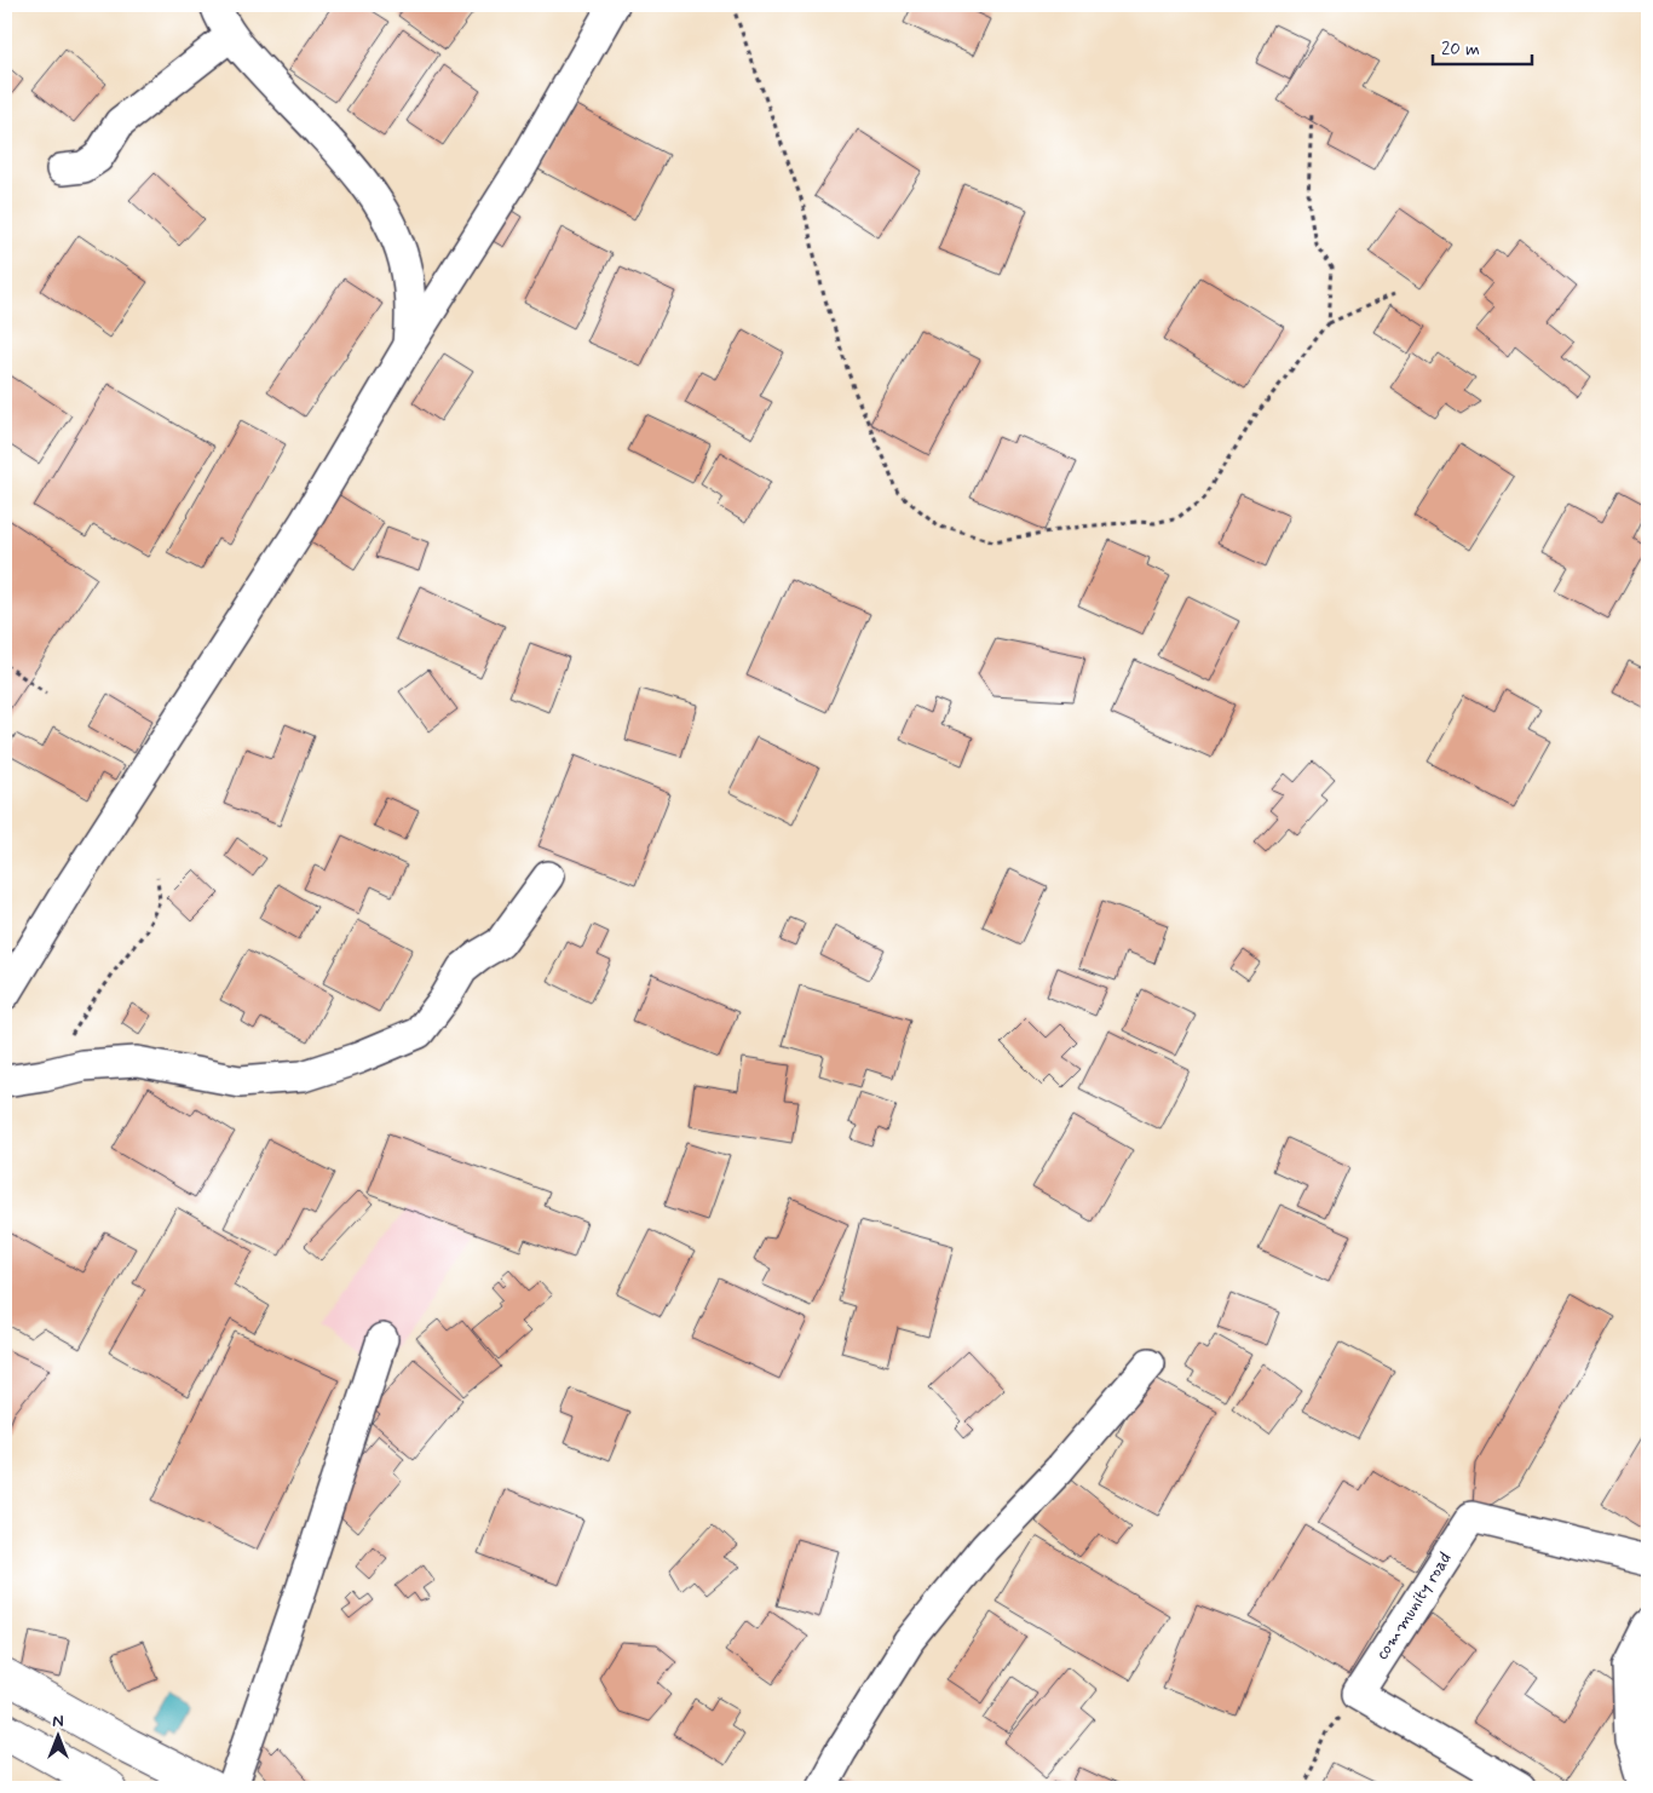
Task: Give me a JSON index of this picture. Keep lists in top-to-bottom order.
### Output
{
  "streets": {
    "street": ["community road"]
  },
  "scale_bar": "20 m",
  "north": "top"
}
